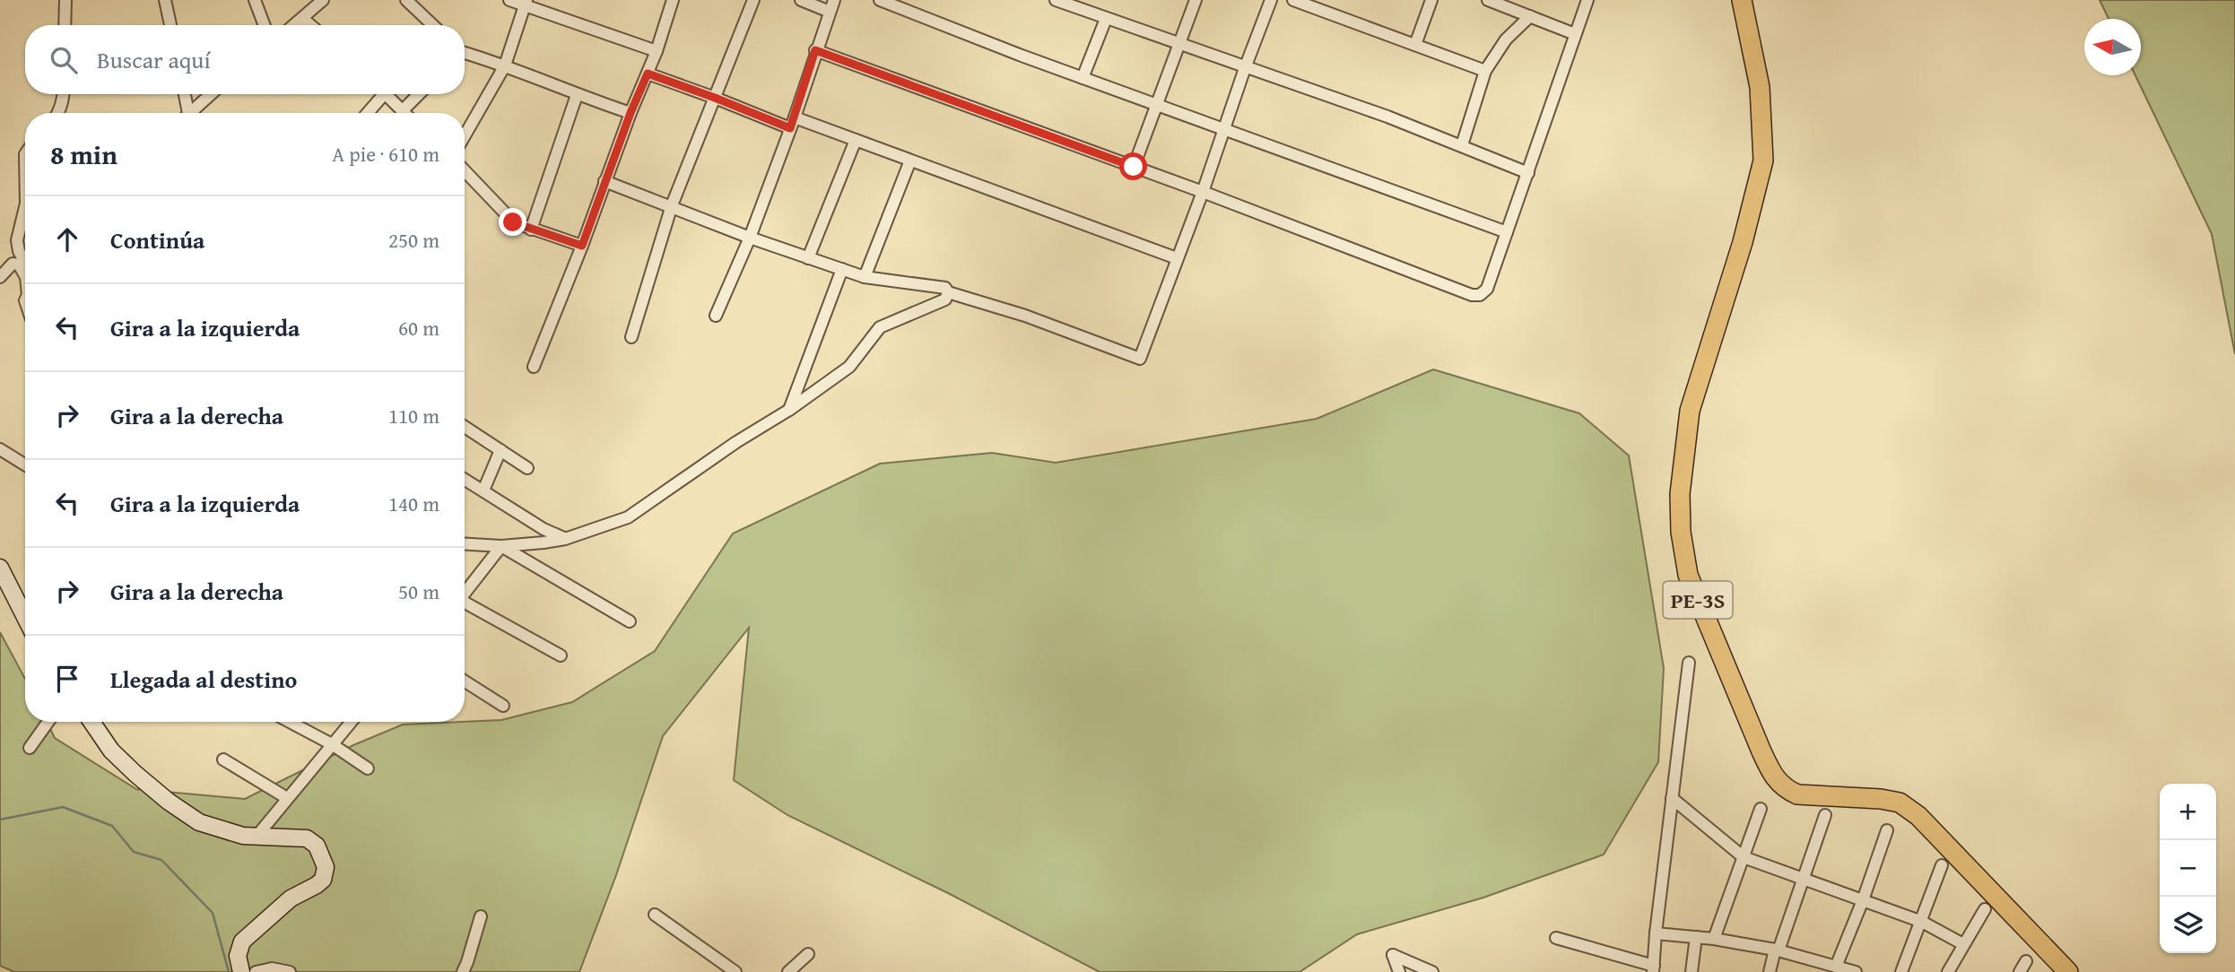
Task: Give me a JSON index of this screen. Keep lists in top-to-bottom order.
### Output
{
  "streets": {
    "highway": ["PE-3S"]
  },
  "north": "left",
  "page": {
    "search": "Buscar aquí",
    "heading": ["8 min", "A pie · 610 m"],
    "list": [
      ["Continúa", "250 m"],
      ["Gira a la izquierda", "60 m"],
      ["Gira a la derecha", "110 m"],
      ["Gira a la izquierda", "140 m"],
      ["Gira a la derecha", "50 m"],
      "Llegada al destino"
    ],
    "map_buttons": ["+", "−"]
  }
}
